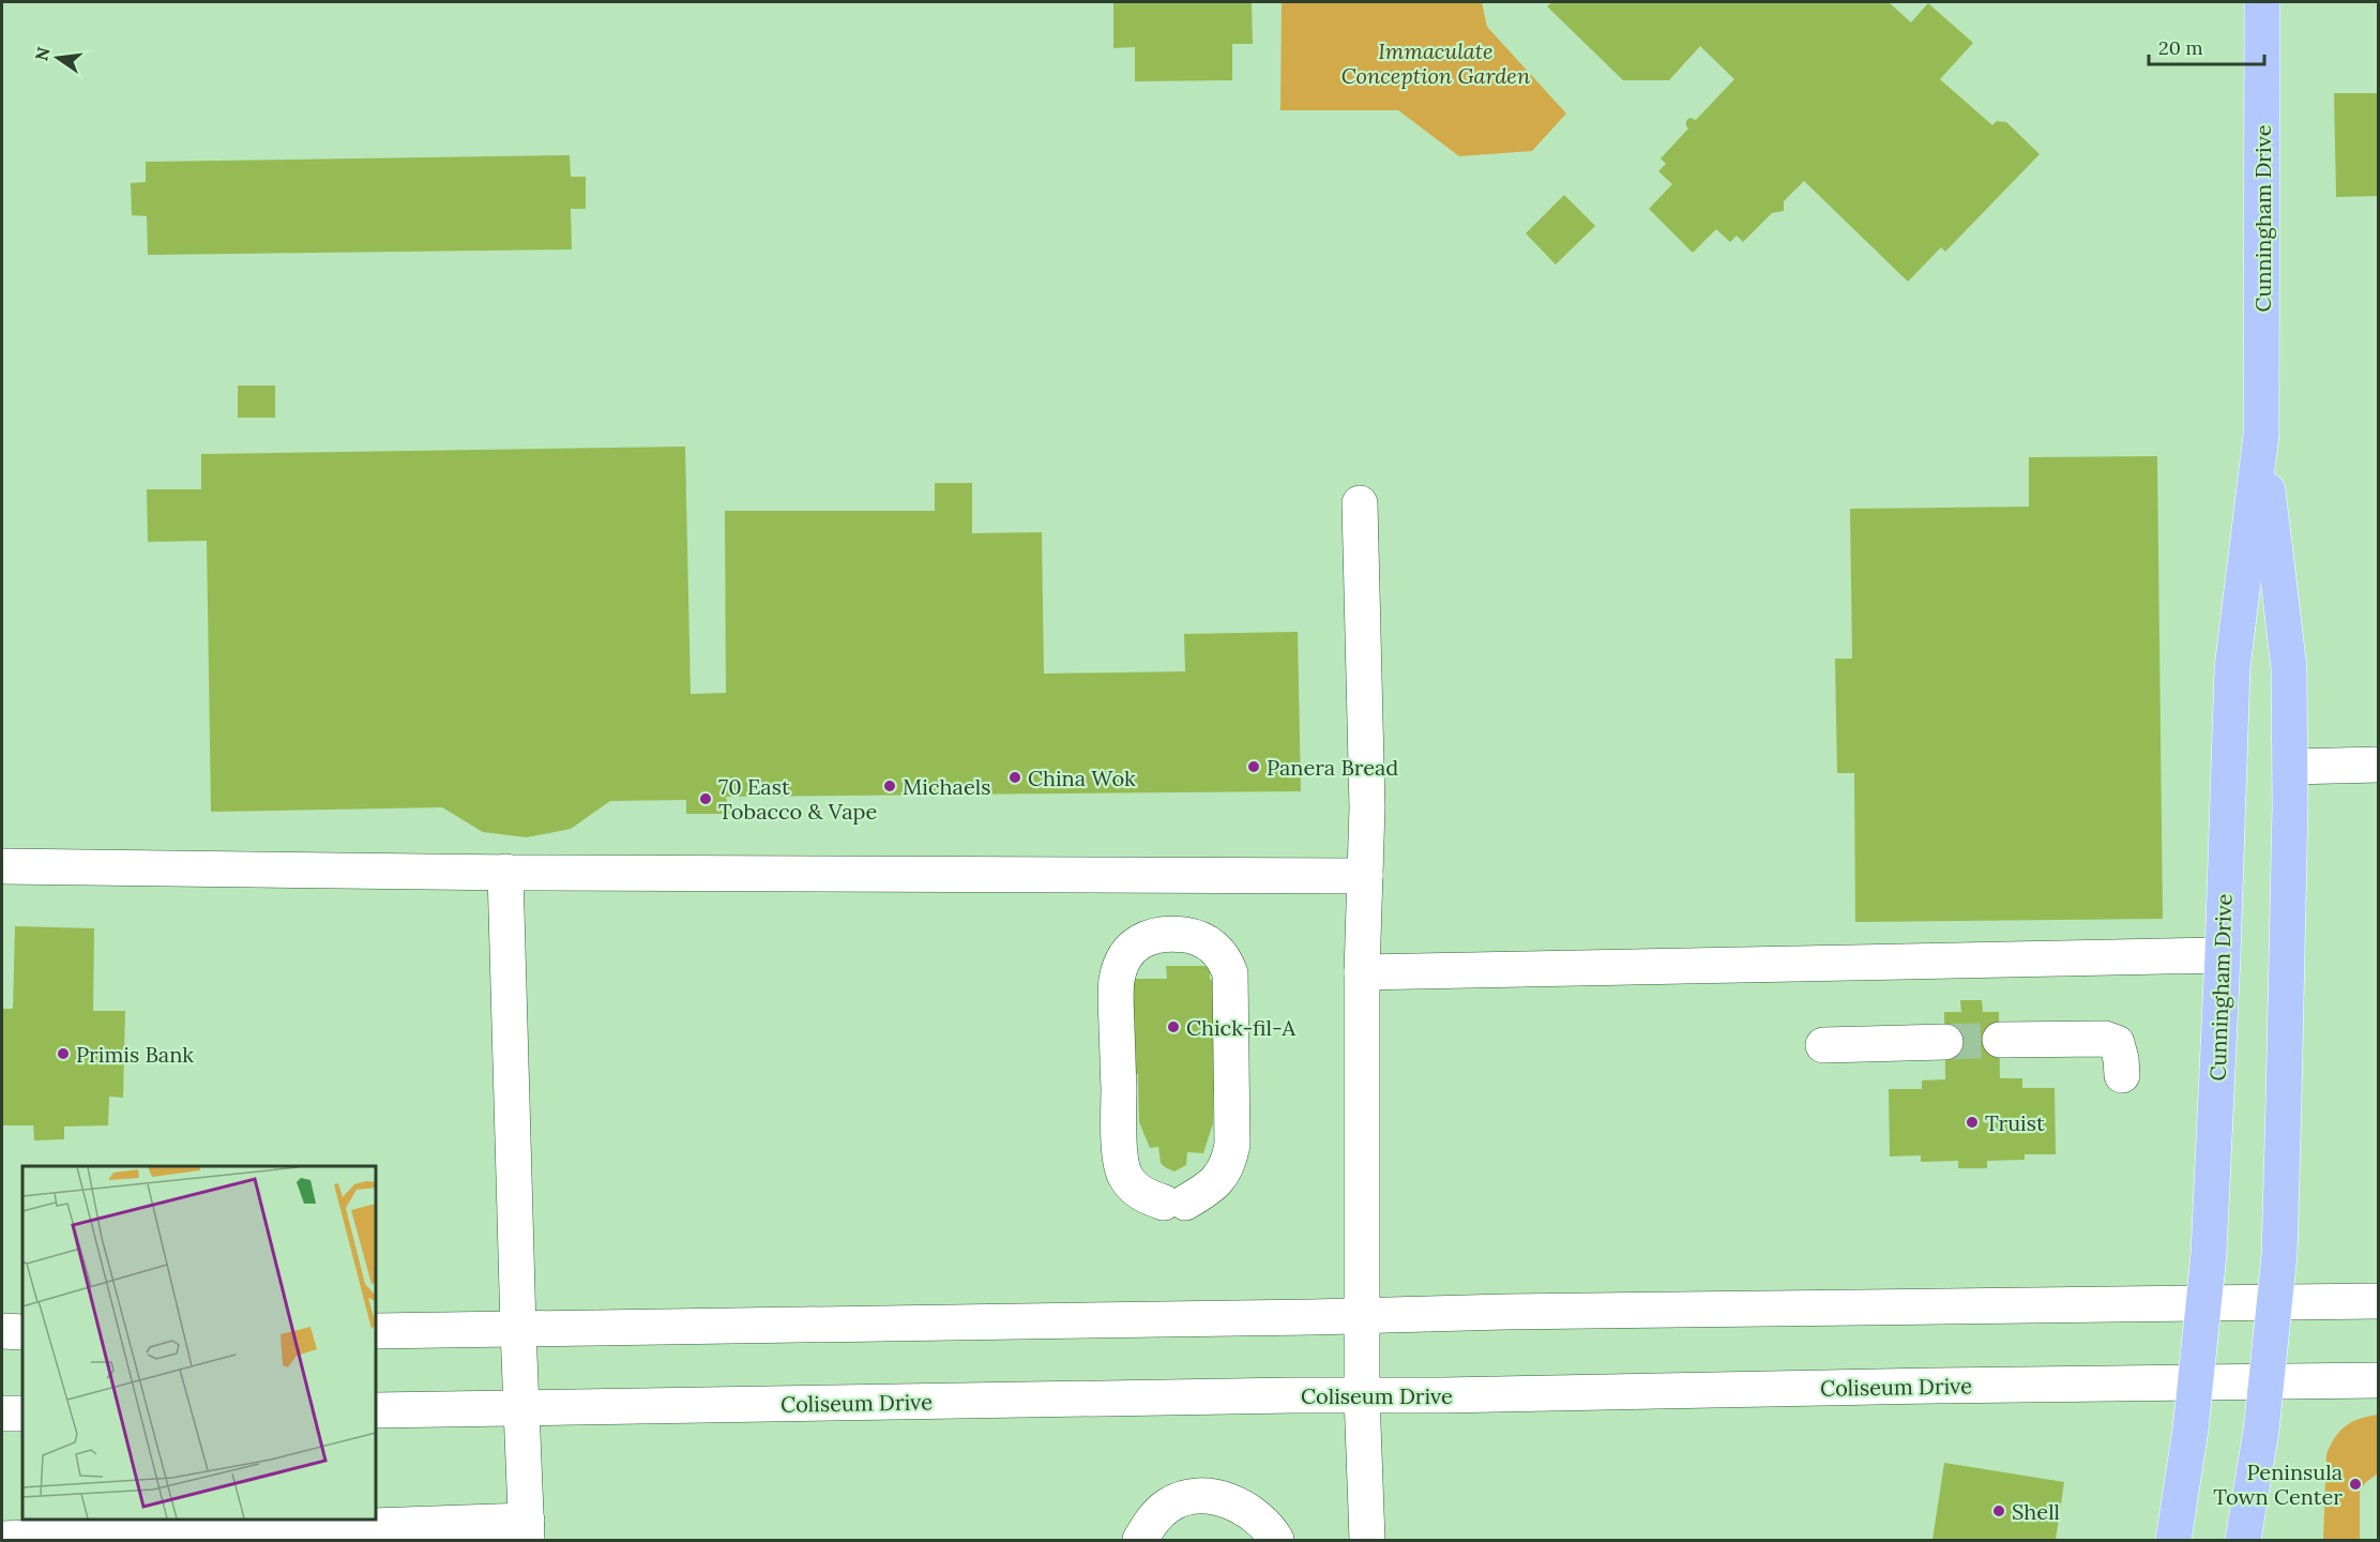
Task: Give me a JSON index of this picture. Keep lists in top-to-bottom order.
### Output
{
  "streets": {
    "main road": ["Cunningham Drive"],
    "street": ["Coliseum Drive"]
  },
  "crossings": [
    ["Cunningham Drive", "Coliseum Drive"]
  ],
  "parks": ["Immaculate Conception Garden"],
  "places": [
    "Panera Bread",
    "China Wok",
    "Michaels",
    "70 East Tobacco & Vape",
    "Chick-fil-A",
    "Primis Bank",
    "Truist",
    "Peninsula Town Center",
    "Shell"
  ],
  "scale_bar": "20 m",
  "north": "left"
}
